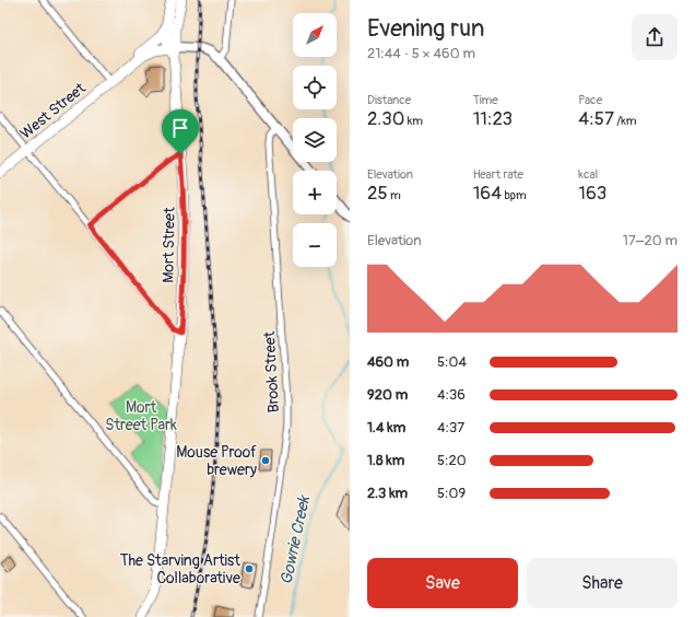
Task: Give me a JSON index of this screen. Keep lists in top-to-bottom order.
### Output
{
  "streets": {
    "main road": ["West Street", "Mort Street"],
    "street": ["Brook Street"]
  },
  "crossings": [
    ["West Street", "Mort Street"]
  ],
  "water": ["Gowrie Creek"],
  "parks": ["Mort Street Park"],
  "places": ["Mouse Proof brewery", "The Starving Artist Collaborative"],
  "north": "top right",
  "page": {
    "heading": ["Evening run", "21:44 · 5 × 460 m"],
    "map_buttons": ["+", "−"],
    "stats": [
      ["Distance", "2.30 km"],
      ["Time", "11:23"],
      ["Pace", "4:57 /km"],
      ["Elevation", "25 m"],
      ["Heart rate", "164 bpm"],
      ["kcal", "163"]
    ],
    "chart": ["Elevation", "17–20 m"],
    "list": [
      {
        "name": "460 m",
        "note": "5:04"
      },
      {
        "name": "920 m",
        "note": "4:36"
      },
      {
        "name": "1.4 km",
        "note": "4:37"
      },
      {
        "name": "1.8 km",
        "note": "5:20"
      },
      {
        "name": "2.3 km",
        "note": "5:09"
      }
    ],
    "buttons": ["Save", "Share"]
  }
}
